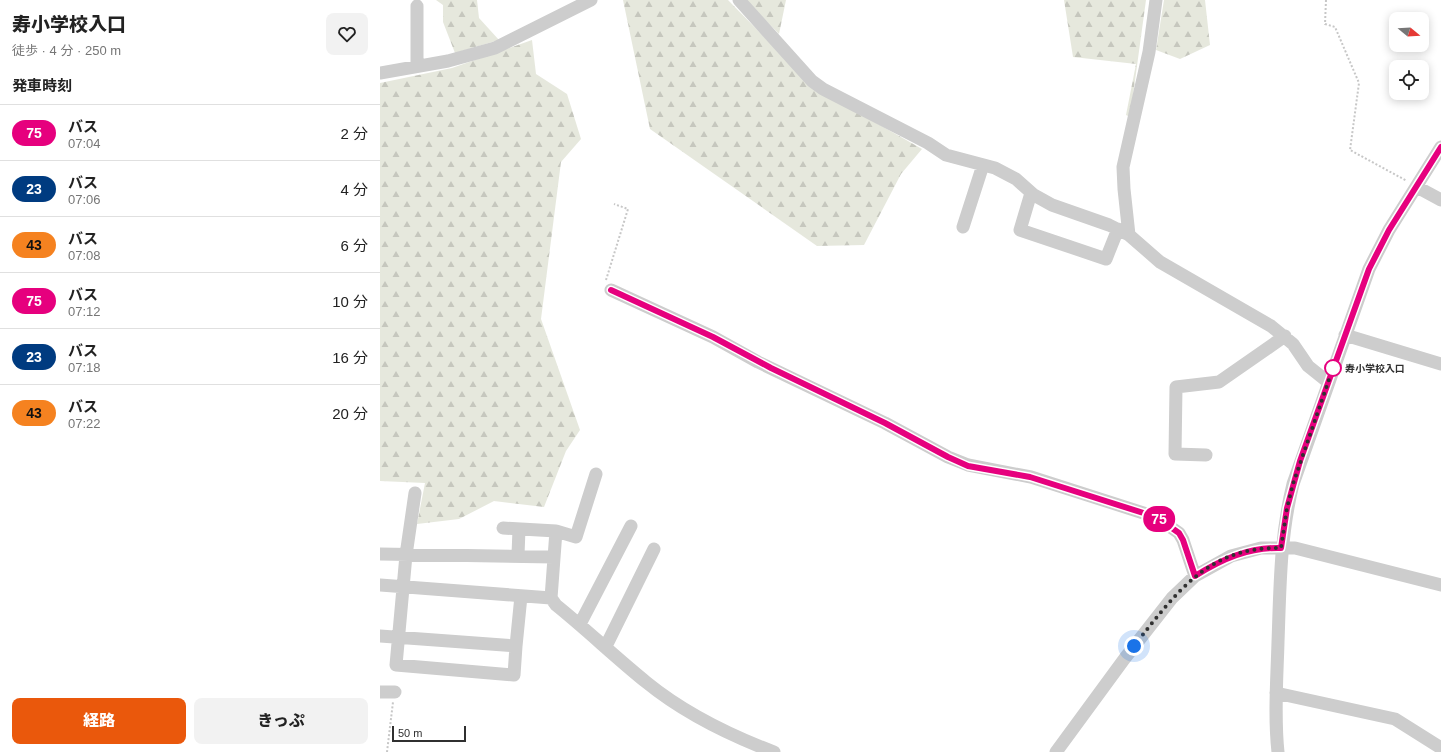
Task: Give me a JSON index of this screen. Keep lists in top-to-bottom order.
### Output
{
  "places": ["寿小学校入口"],
  "lines": ["bus line 75"],
  "scale_bar": "50 m",
  "north": "right",
  "page": {
    "heading": [
      ["寿小学校入口", "徒歩 · 4 分 · 250 m"],
      "発車時刻"
    ],
    "on_map": "75",
    "list": [
      {
        "mark": "75",
        "name": "バス",
        "note": "07:04",
        "value": "2 分"
      },
      {
        "mark": "23",
        "name": "バス",
        "note": "07:06",
        "value": "4 分"
      },
      {
        "mark": "43",
        "name": "バス",
        "note": "07:08",
        "value": "6 分"
      },
      {
        "mark": "75",
        "name": "バス",
        "note": "07:12",
        "value": "10 分"
      },
      {
        "mark": "23",
        "name": "バス",
        "note": "07:18",
        "value": "16 分"
      },
      {
        "mark": "43",
        "name": "バス",
        "note": "07:22",
        "value": "20 分"
      }
    ],
    "buttons": ["経路", "きっぷ"],
    "scale": "50 m"
  }
}
